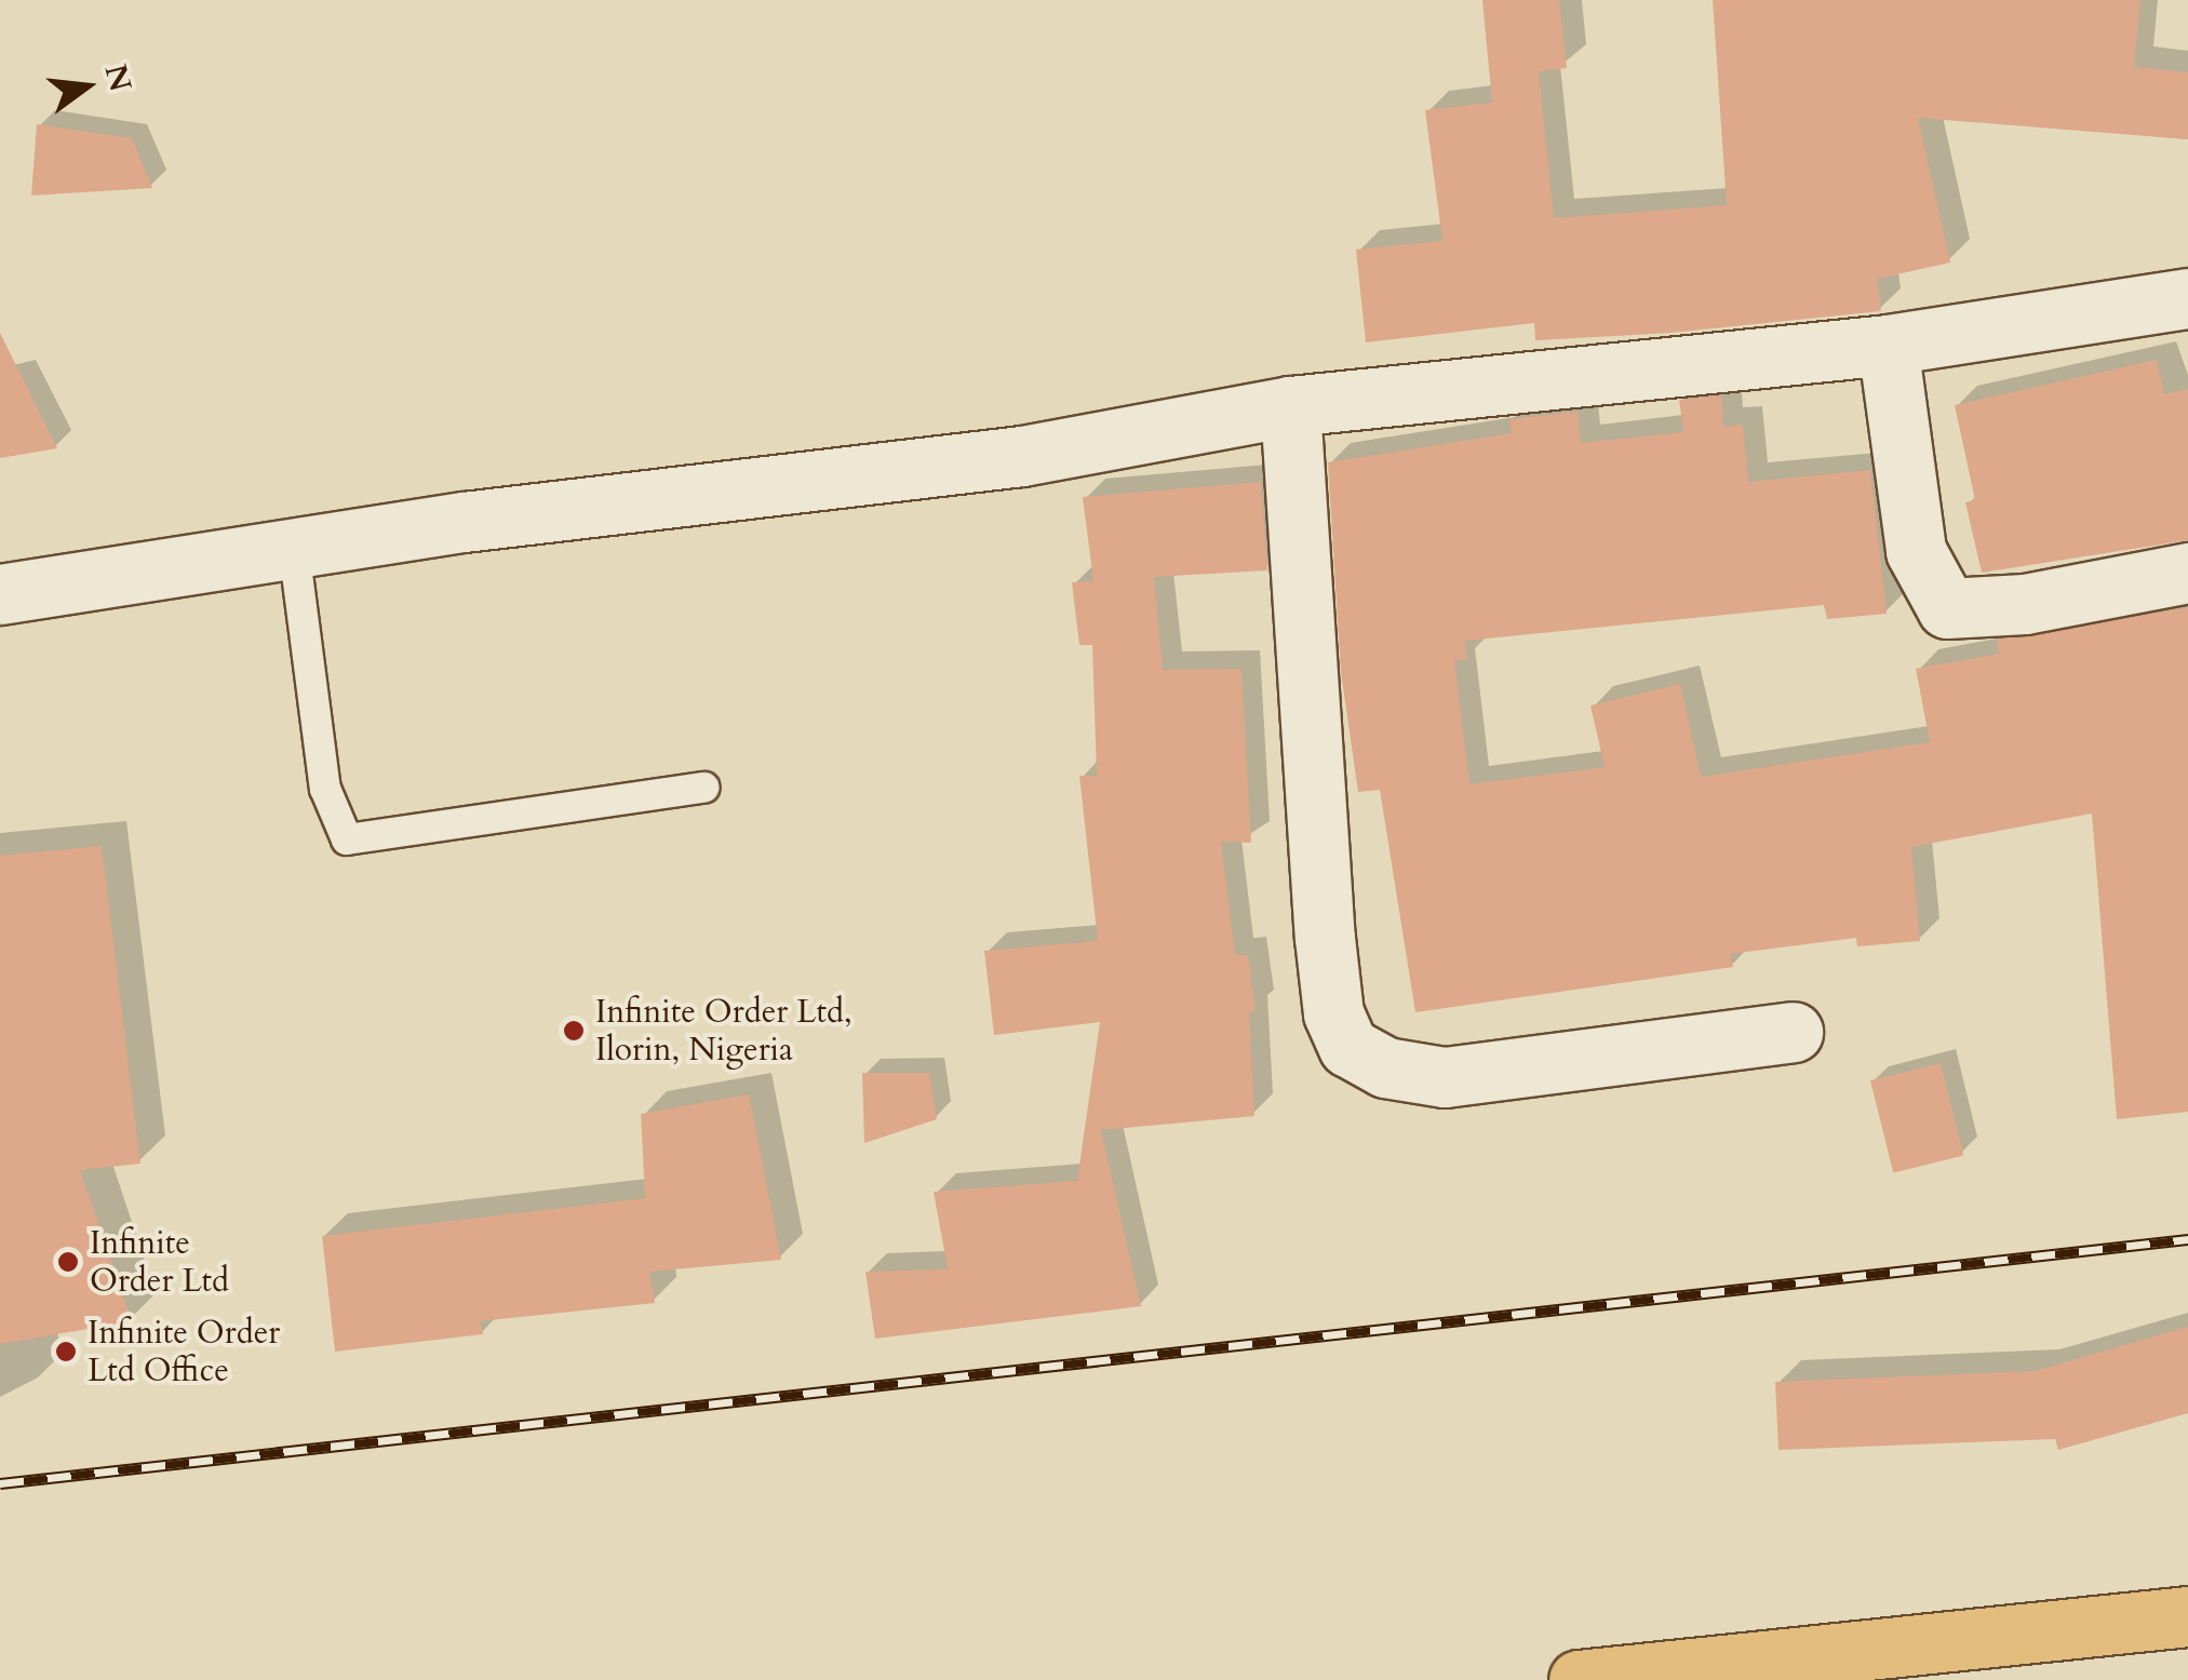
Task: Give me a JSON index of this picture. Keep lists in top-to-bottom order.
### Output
{
  "places": ["Infinite Order Ltd, Ilorin, Nigeria", "Infinite Order Ltd", "Infinite Order Ltd Office"],
  "north": "right"
}
